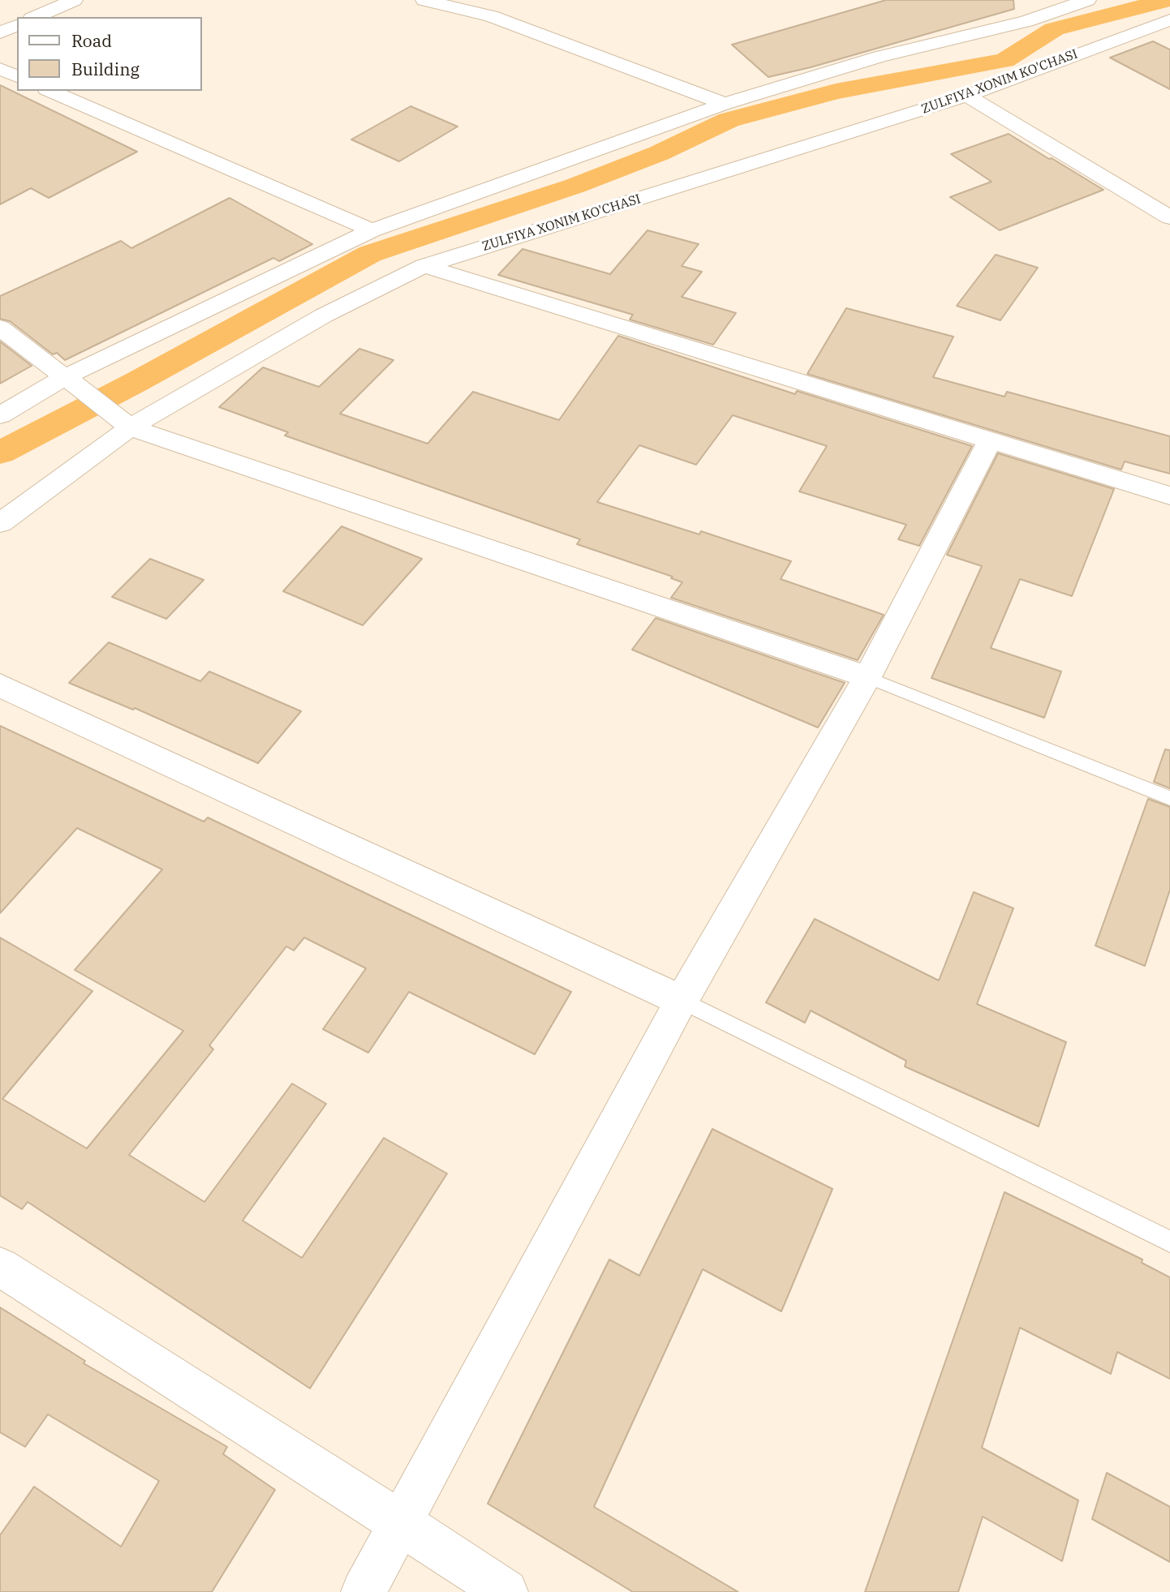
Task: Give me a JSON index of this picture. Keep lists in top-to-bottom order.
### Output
{
  "streets": {
    "street": ["ZULFIYA XONIM KO'CHASI"]
  },
  "legend": ["Road", "Building"]
}
